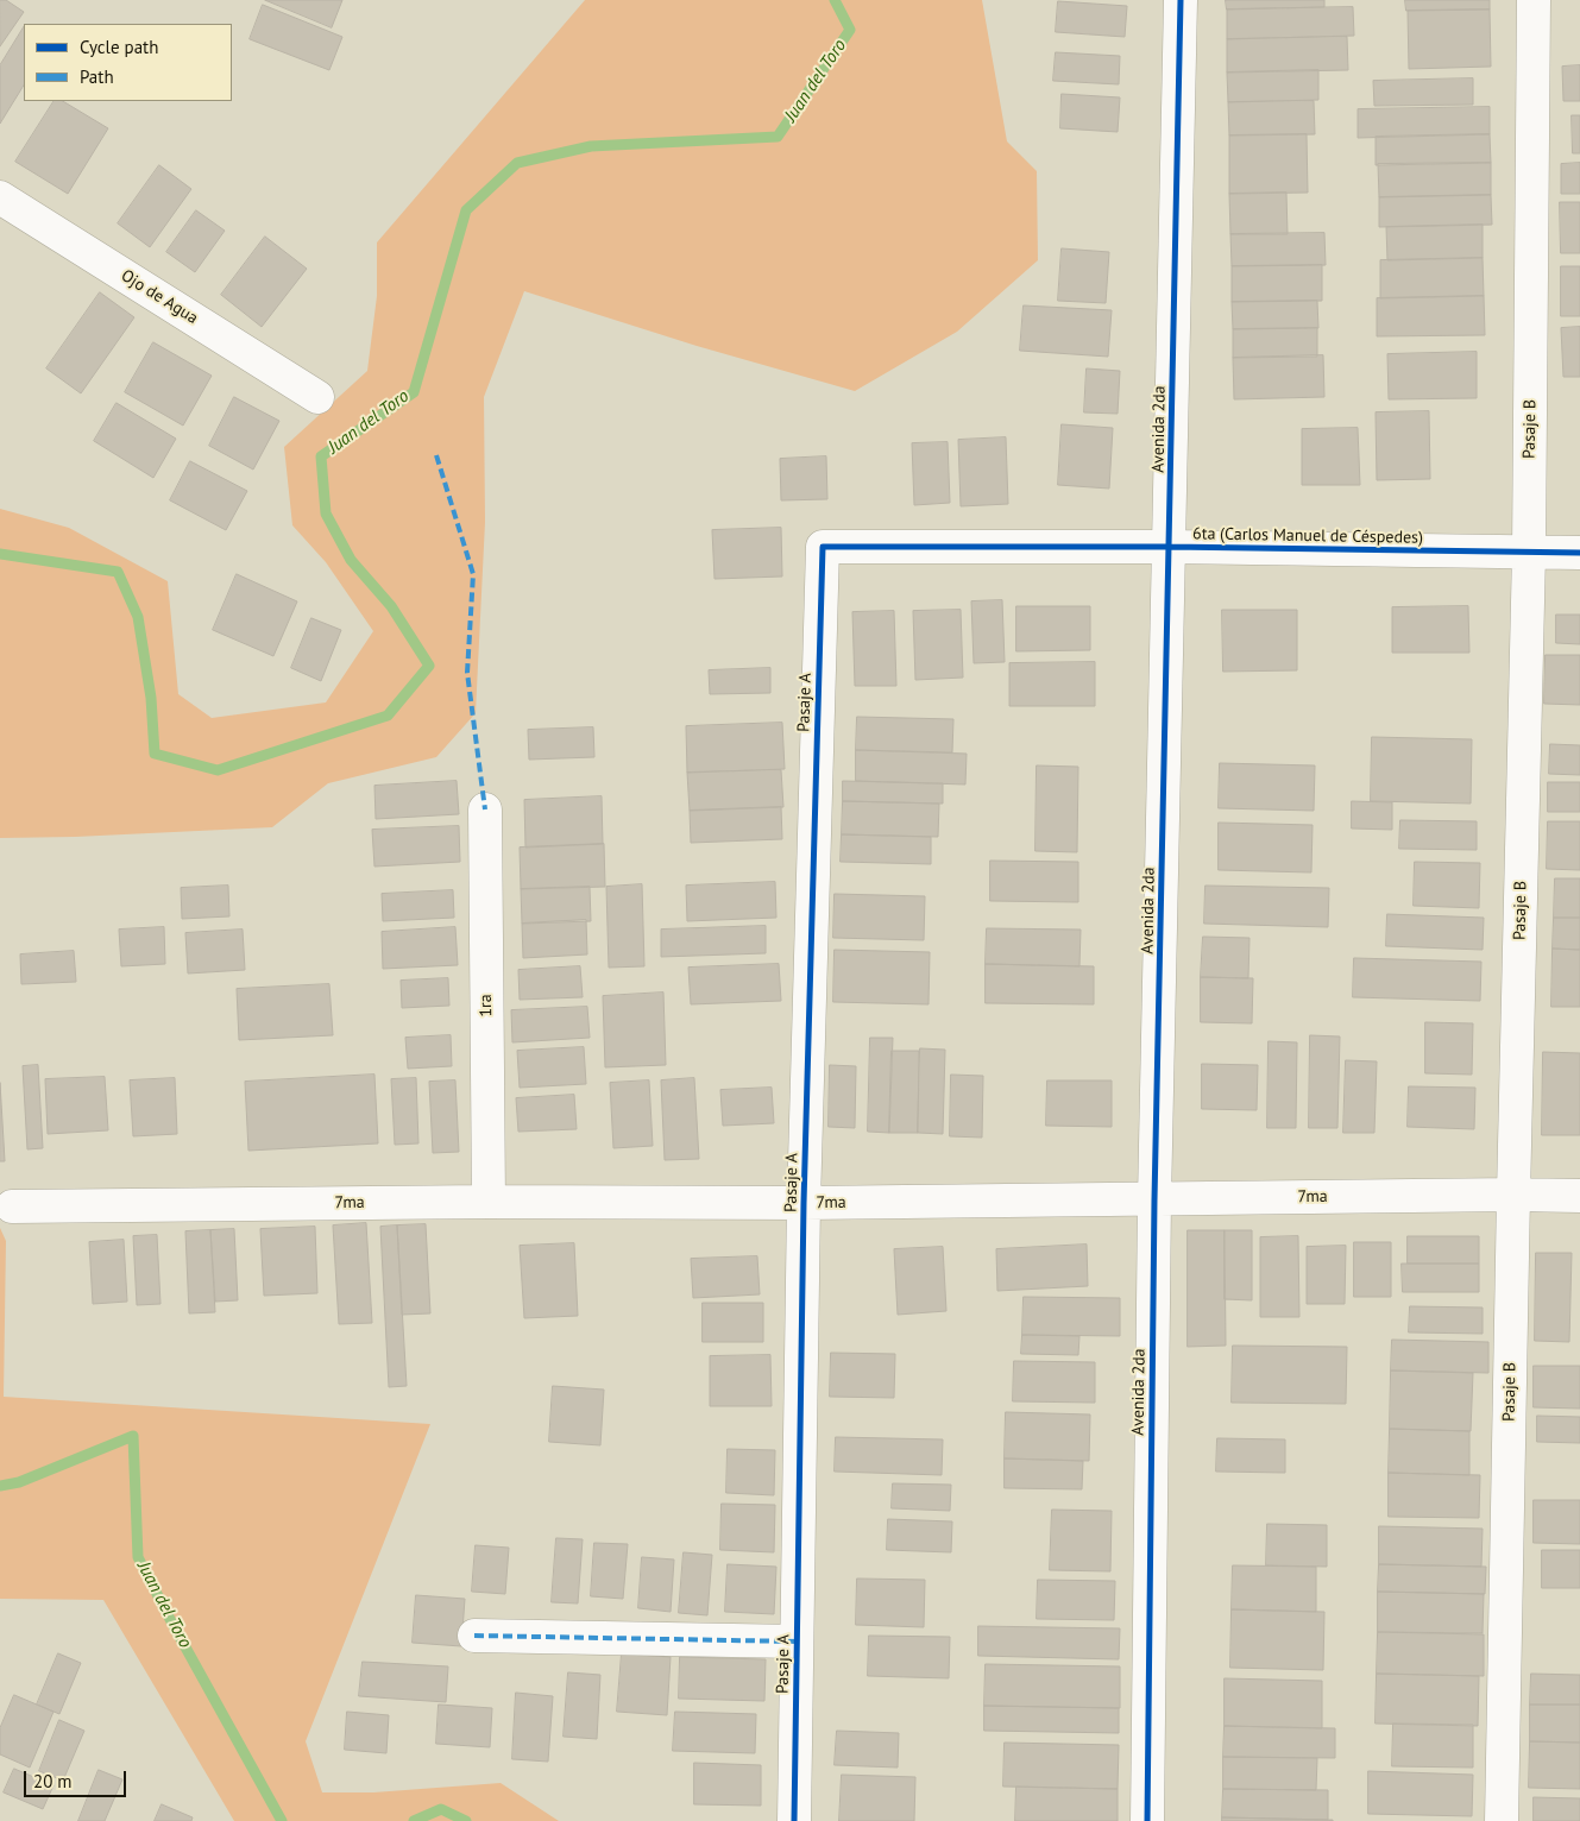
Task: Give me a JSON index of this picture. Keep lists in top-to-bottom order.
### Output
{
  "streets": {
    "street": [
      "Ojo de Agua",
      "Avenida 2da",
      "Pasaje B",
      "6ta (Carlos Manuel de Céspedes)",
      "Pasaje A",
      "1ra",
      "7ma"
    ]
  },
  "crossings": [
    ["Avenida 2da", "6ta (Carlos Manuel de Céspedes)"],
    ["Avenida 2da", "7ma"],
    ["Pasaje B", "6ta (Carlos Manuel de Céspedes)"],
    ["Pasaje B", "7ma"],
    ["6ta (Carlos Manuel de Céspedes)", "Pasaje A"],
    ["Pasaje A", "7ma"],
    ["1ra", "7ma"]
  ],
  "water": ["Juan del Toro"],
  "legend": ["Cycle path", "Path"],
  "scale_bar": "20 m"
}
